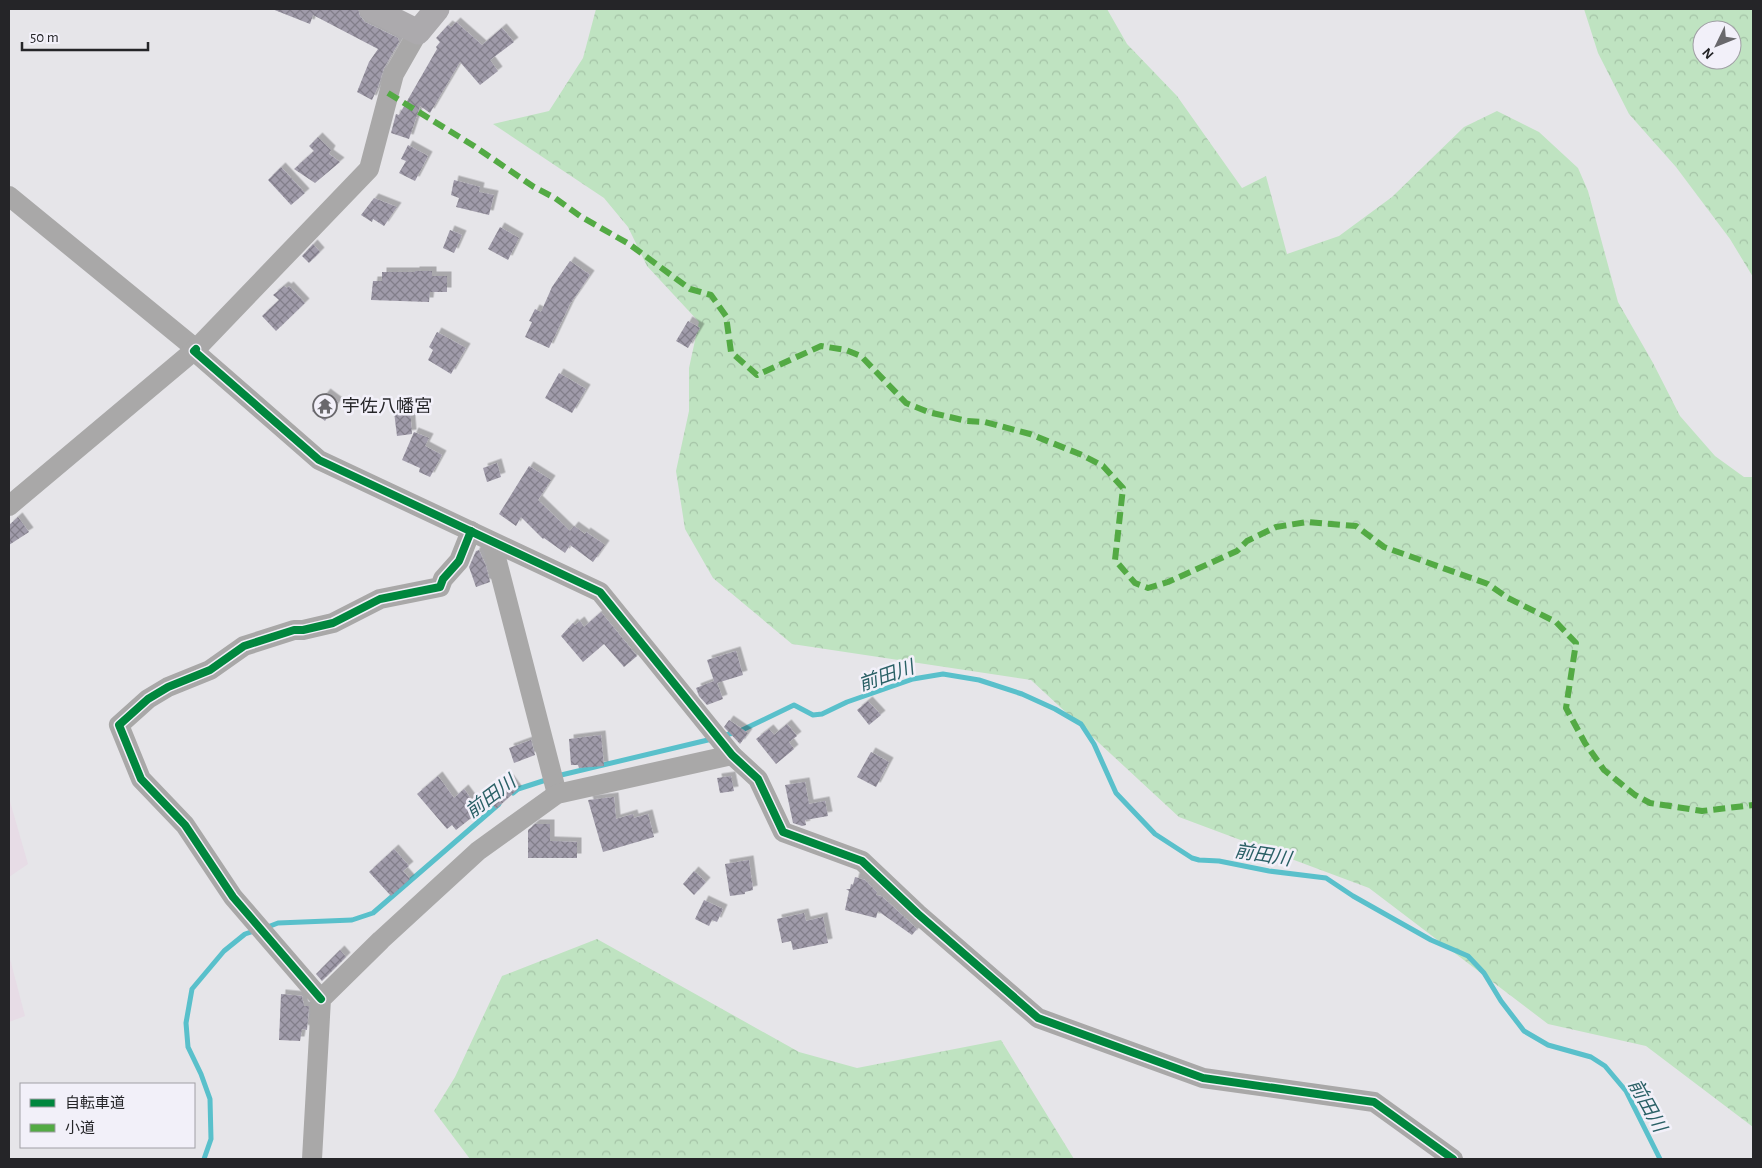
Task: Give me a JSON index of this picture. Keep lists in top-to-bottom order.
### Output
{
  "water": ["前田川"],
  "places": {
    "temple": ["宇佐八幡宮"]
  },
  "legend": ["自転車道", "小道"],
  "scale_bar": "50 m",
  "north": "bottom left"
}
